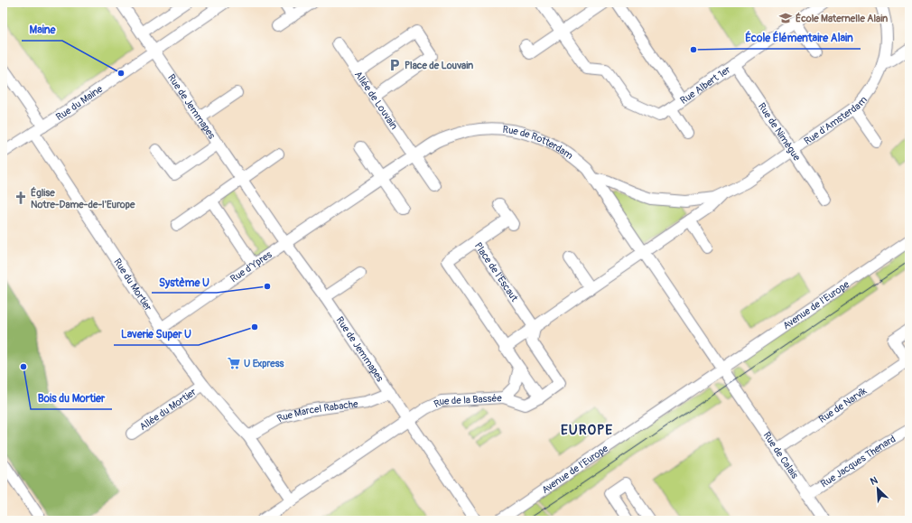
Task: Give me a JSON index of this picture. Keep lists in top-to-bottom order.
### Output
{
  "streets": {
    "street": [
      "Rue Albert 1er",
      "Allée de Louvain",
      "Rue du Maine",
      "Rue de Jemmapes",
      "Rue d'Amsterdam",
      "Rue de Nimègue",
      "Rue de Rotterdam",
      "Rue d'Ypres",
      "Place de l'Escaut",
      "Rue du Mortier",
      "Avenue de l'Europe",
      "Rue de la Bassée",
      "Rue de Narvik",
      "Allée du Mortier",
      "Rue Marcel Rabache",
      "Rue de Calais",
      "Rue Jacques Thenard"
    ]
  },
  "crossings": [
    ["Rue Albert 1er", "Rue de Nimègue"],
    ["Allée de Louvain", "Rue de Rotterdam"],
    ["Rue du Maine", "Rue de Jemmapes"],
    ["Rue du Maine", "Rue du Mortier"],
    ["Rue de Jemmapes", "Rue de Rotterdam"],
    ["Rue de Jemmapes", "Rue d'Ypres"],
    ["Rue de Jemmapes", "Rue de la Bassée"],
    ["Rue de Jemmapes", "Rue Marcel Rabache"],
    ["Rue d'Amsterdam", "Rue de Nimègue"],
    ["Rue d'Amsterdam", "Rue de Rotterdam"],
    ["Rue de Rotterdam", "Rue d'Ypres"],
    ["Rue de Rotterdam", "Avenue de l'Europe"],
    ["Rue de Rotterdam", "Rue de Calais"],
    ["Rue d'Ypres", "Rue du Mortier"],
    ["Rue du Mortier", "Rue de la Bassée"],
    ["Rue du Mortier", "Allée du Mortier"],
    ["Rue du Mortier", "Rue Marcel Rabache"],
    ["Avenue de l'Europe", "Rue de Calais"],
    ["Rue de Narvik", "Rue de Calais"],
    ["Rue de Calais", "Rue Jacques Thenard"]
  ],
  "districts": ["EUROPE"],
  "places": {
    "school or university": ["École Maternelle Alain"],
    "other": [
      "École Élémentaire Alain",
      "Maine",
      "Système U",
      "Laverie Super U",
      "Bois du Mortier"
    ],
    "parking": ["Place de Louvain"],
    "church": ["Église Notre-Dame-de-l'Europe"],
    "supermarket": ["U Express"]
  },
  "north": "top left"
}
